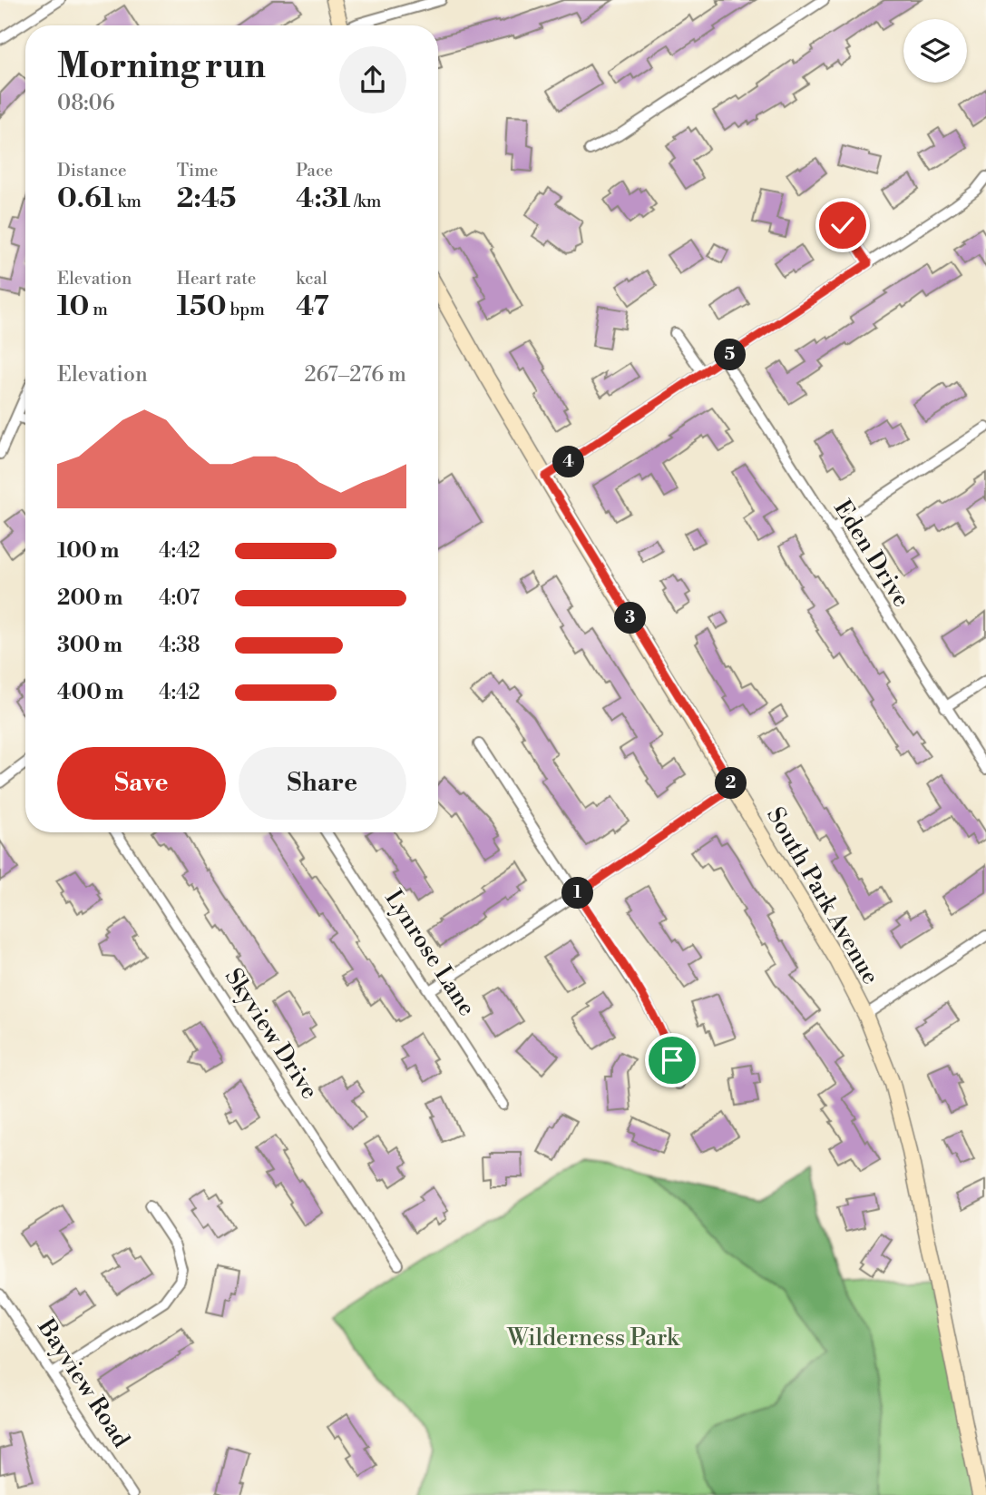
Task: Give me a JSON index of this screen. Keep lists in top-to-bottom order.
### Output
{
  "streets": {
    "main road": ["South Park Avenue"],
    "street": [
      "Eden Drive",
      "Lynrose Lane",
      "Skyview Drive",
      "Bayview Road"
    ]
  },
  "parks": ["Wilderness Park"],
  "page": {
    "heading": ["Morning run", "08:06"],
    "stats": [
      ["Distance", "0.61 km"],
      ["Time", "2:45"],
      ["Pace", "4:31 /km"],
      ["Elevation", "10 m"],
      ["Heart rate", "150 bpm"],
      ["kcal", "47"]
    ],
    "pins": [
      "5",
      "4",
      "3",
      "2",
      "1"
    ],
    "chart": ["Elevation", "267–276 m"],
    "list": [
      {
        "name": "100 m",
        "note": "4:42"
      },
      {
        "name": "200 m",
        "note": "4:07"
      },
      {
        "name": "300 m",
        "note": "4:38"
      },
      {
        "name": "400 m",
        "note": "4:42"
      }
    ],
    "buttons": ["Save", "Share"]
  }
}
